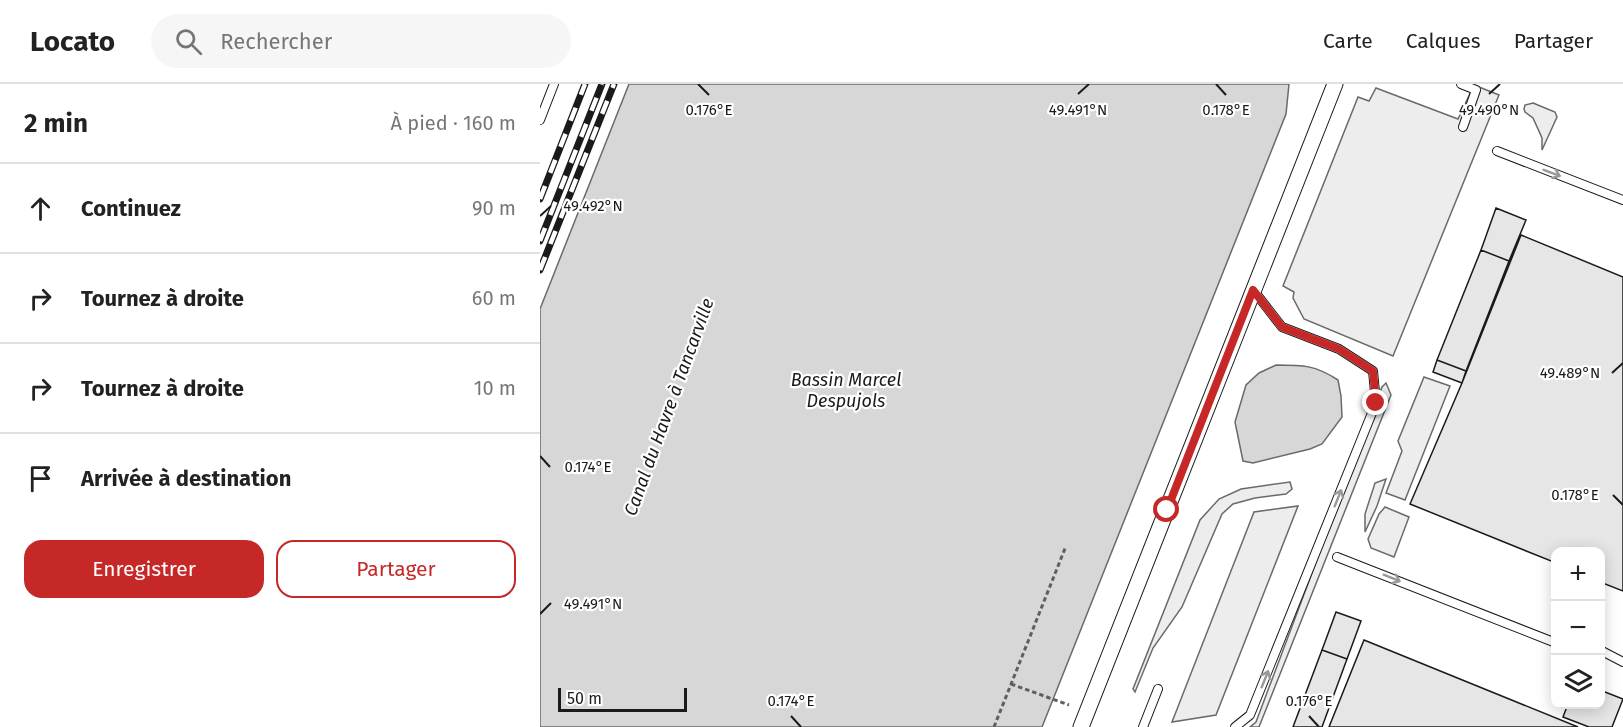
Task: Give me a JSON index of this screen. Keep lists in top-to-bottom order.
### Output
{
  "water": ["Bassin Marcel Despujols", "Canal du Havre à Tancarville"],
  "scale_bar": "50 m",
  "page": {
    "header": "Locato",
    "search": "Rechercher",
    "nav": ["Carte", "Calques", "Partager"],
    "heading": ["2 min", "À pied · 160 m"],
    "list": [
      ["Continuez", "90 m"],
      ["Tournez à droite", "60 m"],
      ["Tournez à droite", "10 m"],
      "Arrivée à destination"
    ],
    "buttons": ["Enregistrer", "Partager"],
    "map_buttons": ["+", "−"],
    "scale": "50 m"
  },
  "coordinates": [
    "49.491°N",
    "49.490°N",
    "0.176°E",
    "0.178°E",
    "49.492°N",
    "49.489°N",
    "0.174°E"
  ]
}
